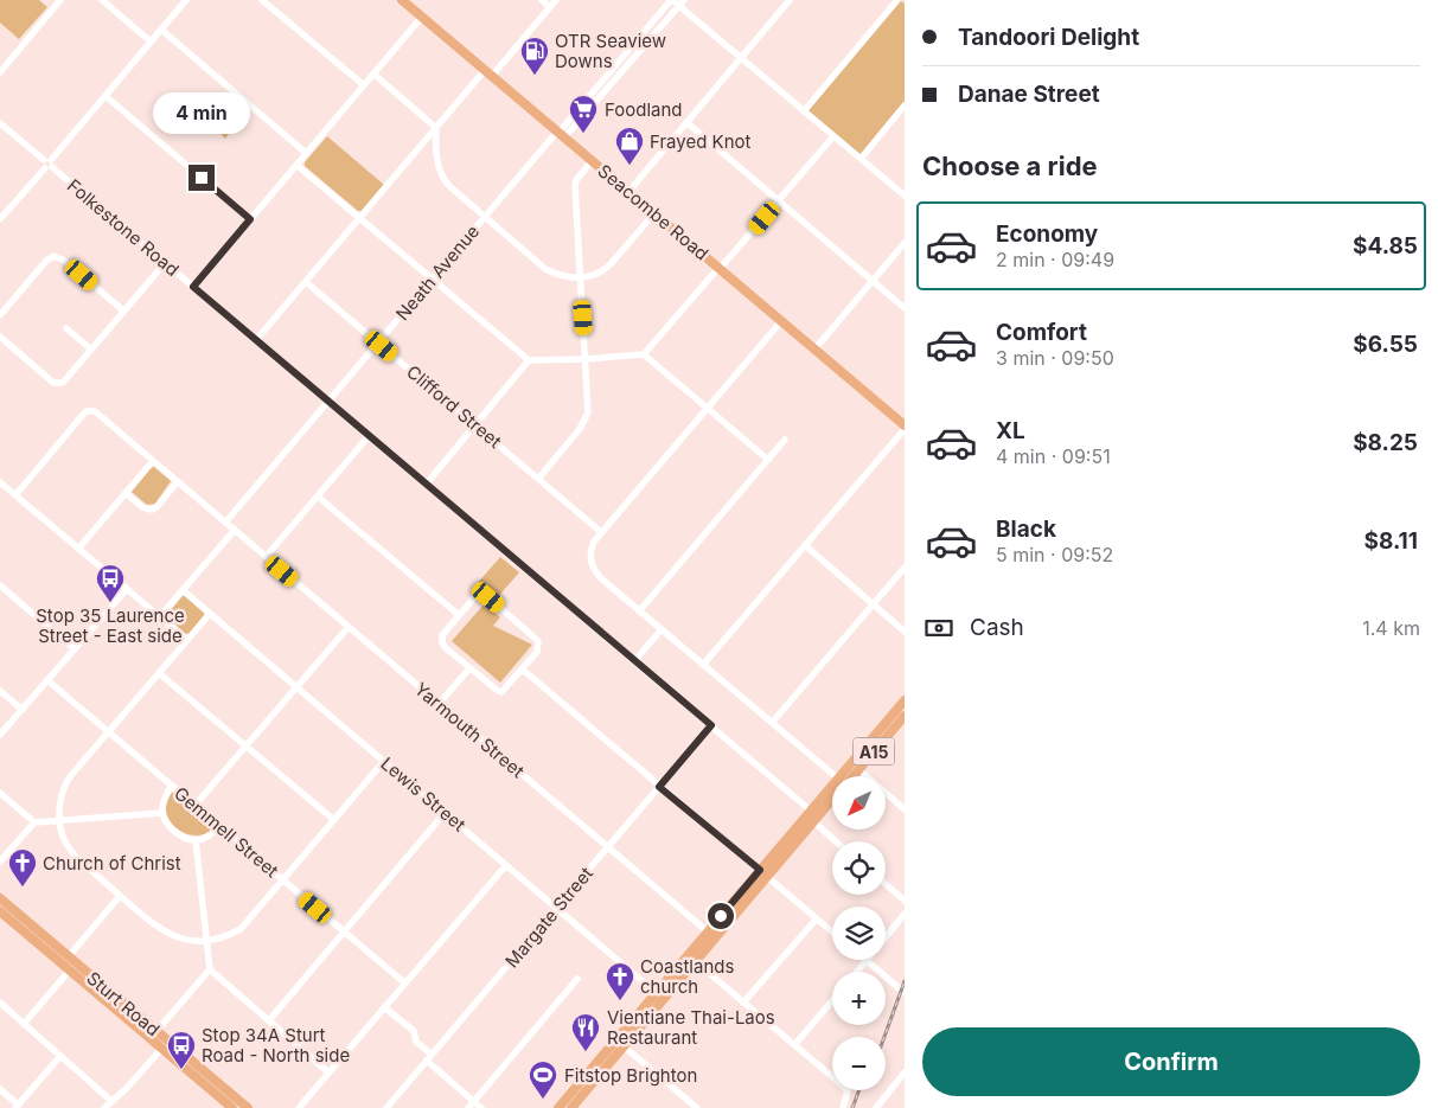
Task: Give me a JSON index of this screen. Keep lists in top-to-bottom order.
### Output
{
  "streets": {
    "main road": ["Seacombe Road", "A15", "Sturt Road"],
    "street": [
      "Folkestone Road",
      "Neath Avenue",
      "Clifford Street",
      "Yarmouth Street",
      "Lewis Street",
      "Gemmell Street",
      "Margate Street"
    ]
  },
  "crossings": [
    ["Seacombe Road", "Neath Avenue"],
    ["Folkestone Road", "Neath Avenue"],
    ["Folkestone Road", "A15"],
    ["Folkestone Road", "Margate Street"],
    ["Neath Avenue", "Clifford Street"],
    ["Neath Avenue", "Yarmouth Street"],
    ["Yarmouth Street", "A15"],
    ["Yarmouth Street", "Margate Street"],
    ["A15", "Lewis Street"],
    ["Lewis Street", "Margate Street"]
  ],
  "places": {
    "fuel station": ["OTR Seaview Downs"],
    "supermarket": ["Foodland"],
    "shop": ["Frayed Knot"],
    "bus stop": ["Stop 35 Laurence Street - East side", "Stop 34A Sturt Road - North side"],
    "church": ["Church of Christ", "Coastlands church"],
    "restaurant": ["Vientiane Thai-Laos Restaurant"],
    "sports": ["Fitstop Brighton"]
  },
  "north": "bottom left",
  "page": {
    "banner": ["Tandoori Delight", "Danae Street"],
    "bubble": "4 min",
    "heading": "Choose a ride",
    "list": [
      {
        "name": "Economy",
        "note": "2 min · 09:49",
        "value": "$4.85"
      },
      {
        "name": "Comfort",
        "note": "3 min · 09:50",
        "value": "$6.55"
      },
      {
        "name": "XL",
        "note": "4 min · 09:51",
        "value": "$8.25"
      },
      {
        "name": "Black",
        "note": "5 min · 09:52",
        "value": "$8.11"
      }
    ],
    "pay": ["Cash", "1.4 km"],
    "map_buttons": ["+", "−"],
    "buttons": "Confirm"
  }
}
